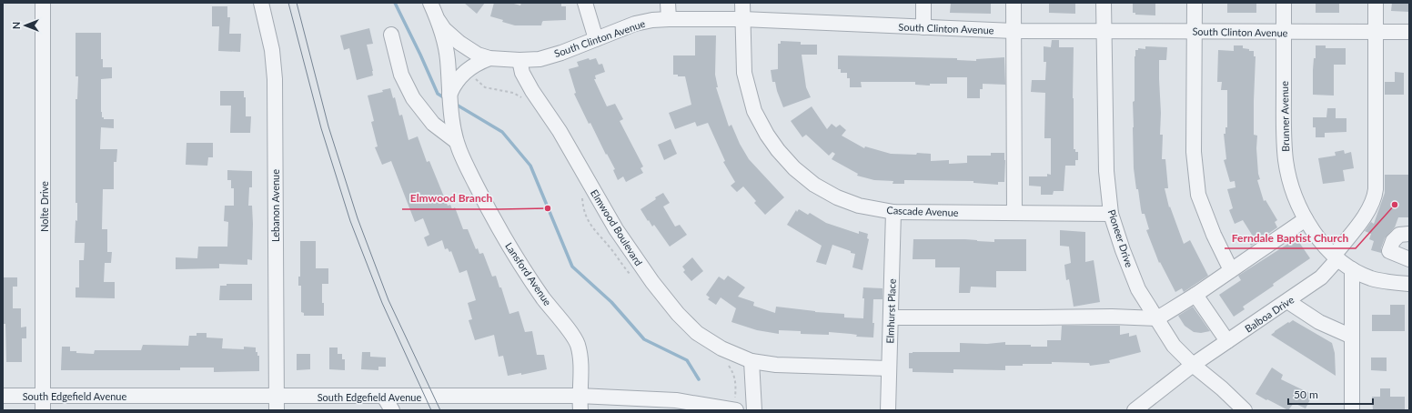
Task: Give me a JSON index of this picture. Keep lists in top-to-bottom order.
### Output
{
  "streets": {
    "street": [
      "South Clinton Avenue",
      "Brunner Avenue",
      "Lebanon Avenue",
      "Nolte Drive",
      "Cascade Avenue",
      "Elmwood Boulevard",
      "Pioneer Drive",
      "Lansford Avenue",
      "Elmhurst Place",
      "Balboa Drive",
      "South Edgefield Avenue"
    ]
  },
  "crossings": [
    ["South Clinton Avenue", "Brunner Avenue"],
    ["South Clinton Avenue", "Cascade Avenue"],
    ["South Clinton Avenue", "Elmwood Boulevard"],
    ["South Clinton Avenue", "Pioneer Drive"],
    ["South Clinton Avenue", "Balboa Drive"],
    ["Brunner Avenue", "Balboa Drive"],
    ["Lebanon Avenue", "South Edgefield Avenue"],
    ["Nolte Drive", "South Edgefield Avenue"],
    ["Cascade Avenue", "Pioneer Drive"],
    ["Cascade Avenue", "Elmhurst Place"],
    ["Elmwood Boulevard", "Elmhurst Place"],
    ["Pioneer Drive", "Balboa Drive"],
    ["Lansford Avenue", "South Edgefield Avenue"]
  ],
  "places": ["Ferndale Baptist Church", "Elmwood Branch"],
  "scale_bar": "50 m",
  "north": "left"
}
